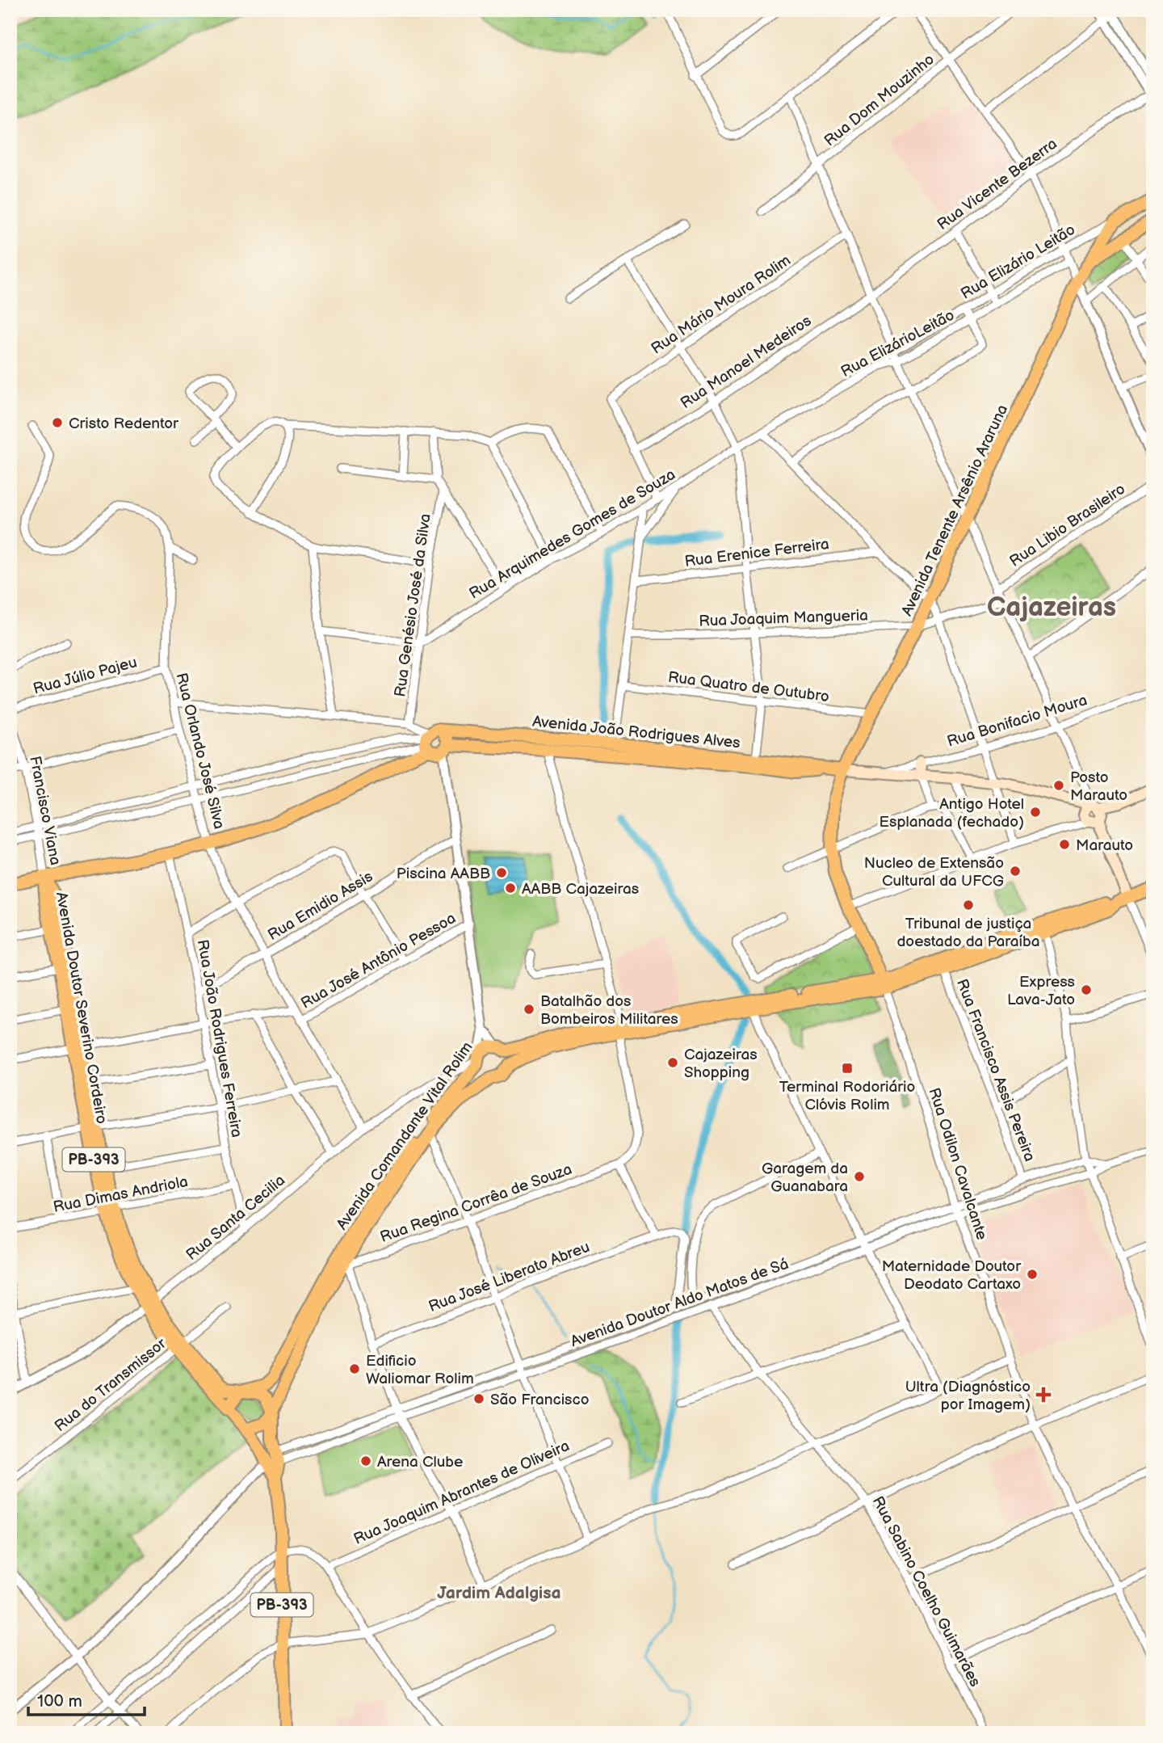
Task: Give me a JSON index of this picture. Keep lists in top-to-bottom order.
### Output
{
  "streets": {
    "main road": [
      "Avenida Tenente Arsênio Araruna",
      "Avenida João Rodrigues Alves",
      "Avenida Doutor Severino Cordeiro",
      "Avenida Comandante Vital Rolim",
      "PB-393",
      "Rua Odilon Cavalcante"
    ],
    "street": [
      "Rua Dom Mouzinho",
      "Rua Vicente Bezerra",
      "Rua Elizário Leitão",
      "Rua Mário Moura Rolim",
      "Rua ElizárioLeitão",
      "Rua Manoel Medeiros",
      "Rua Libio Brasileiro",
      "Rua Arquimedes Gomes de Souza",
      "Rua Erenice Ferreira",
      "Rua Genésio José da Silva",
      "Rua Joaquim Mangueria",
      "Rua Júlio Pajeu",
      "Rua Quatro de Outubro",
      "Rua Bonifacio Moura",
      "Rua Orlando José Silva",
      "Francisco Viana",
      "Rua Emidio Assis",
      "Rua José Antônio Pessoa",
      "Rua João Rodrigues Ferreira",
      "Rua Francisco Assis Pereira",
      "Rua Dimas Andriola",
      "Rua Regina Corrêa de Souza",
      "Rua Santa Cecilia",
      "Rua José Liberato Abreu",
      "Avenida Doutor Aldo Matos de Sá",
      "Rua do Transmissor",
      "Rua Joaquim Abrantes de Oliveira",
      "Rua Sabino Coelho Guimarães"
    ]
  },
  "crossings": [
    ["Rua Vicente Bezerra", "Rua Manoel Medeiros"],
    ["Rua Elizário Leitão", "Rua ElizárioLeitão"],
    ["Rua Elizário Leitão", "Avenida Tenente Arsênio Araruna"],
    ["Rua Mário Moura Rolim", "Rua Manoel Medeiros"],
    ["Rua ElizárioLeitão", "Rua Arquimedes Gomes de Souza"],
    ["Avenida Tenente Arsênio Araruna", "Rua Joaquim Mangueria"],
    ["Avenida Tenente Arsênio Araruna", "Rua Quatro de Outubro"],
    ["Avenida Tenente Arsênio Araruna", "Avenida João Rodrigues Alves"],
    ["Avenida Tenente Arsênio Araruna", "Rua Odilon Cavalcante"],
    ["Rua Arquimedes Gomes de Souza", "Rua Genésio José da Silva"],
    ["Rua Júlio Pajeu", "Rua Orlando José Silva"],
    ["Rua Bonifacio Moura", "Avenida João Rodrigues Alves"],
    ["Avenida João Rodrigues Alves", "Avenida Comandante Vital Rolim"],
    ["Avenida João Rodrigues Alves", "Rua Odilon Cavalcante"],
    ["Rua Orlando José Silva", "Rua Emidio Assis"],
    ["Rua Orlando José Silva", "Rua José Antônio Pessoa"],
    ["Rua Orlando José Silva", "Rua Santa Cecilia"],
    ["Francisco Viana", "Avenida Doutor Severino Cordeiro"],
    ["Rua Emidio Assis", "Rua João Rodrigues Ferreira"],
    ["Rua José Antônio Pessoa", "Avenida Doutor Severino Cordeiro"],
    ["Rua José Antônio Pessoa", "Rua João Rodrigues Ferreira"],
    ["Avenida Doutor Severino Cordeiro", "Avenida Comandante Vital Rolim"],
    ["Avenida Doutor Severino Cordeiro", "PB-393"],
    ["Avenida Doutor Severino Cordeiro", "Rua Dimas Andriola"],
    ["Avenida Doutor Severino Cordeiro", "Rua Santa Cecilia"],
    ["Avenida Doutor Severino Cordeiro", "Rua do Transmissor"],
    ["Rua João Rodrigues Ferreira", "Rua Dimas Andriola"],
    ["Rua João Rodrigues Ferreira", "Rua Santa Cecilia"],
    ["Rua Francisco Assis Pereira", "Avenida Comandante Vital Rolim"],
    ["Rua Francisco Assis Pereira", "Avenida Doutor Aldo Matos de Sá"],
    ["Avenida Comandante Vital Rolim", "PB-393"],
    ["Avenida Comandante Vital Rolim", "Rua Odilon Cavalcante"],
    ["Avenida Comandante Vital Rolim", "Rua Regina Corrêa de Souza"],
    ["Avenida Comandante Vital Rolim", "Rua Santa Cecilia"],
    ["PB-393", "Avenida Doutor Aldo Matos de Sá"],
    ["Rua Odilon Cavalcante", "Avenida Doutor Aldo Matos de Sá"],
    ["Rua José Liberato Abreu", "Avenida Doutor Aldo Matos de Sá"],
    ["Avenida Doutor Aldo Matos de Sá", "Rua Sabino Coelho Guimarães"]
  ],
  "districts": ["Cajazeiras", "Jardim Adalgisa"],
  "places": {
    "other": [
      "Cristo Redentor",
      "Posto Marauto",
      "Antigo Hotel Esplanada (fechado)",
      "Marauto",
      "Nucleo de Extensão Cultural da UFCG",
      "Piscina AABB",
      "AABB Cajazeiras",
      "Tribunal de justiça doestado da Paraíba",
      "Express Lava-Jato",
      "Batalhão dos Bombeiros Militares",
      "Cajazeiras Shopping",
      "Garagem da Guanabara",
      "Maternidade Doutor Deodato Cartaxo",
      "Edificio Waliomar Rolim",
      "São Francisco",
      "Arena Clube"
    ],
    "transit": ["Terminal Rodoriário Clóvis Rolim"],
    "health": ["Ultra (Diagnóstico por Imagem)"]
  },
  "scale_bar": "100 m"
}
